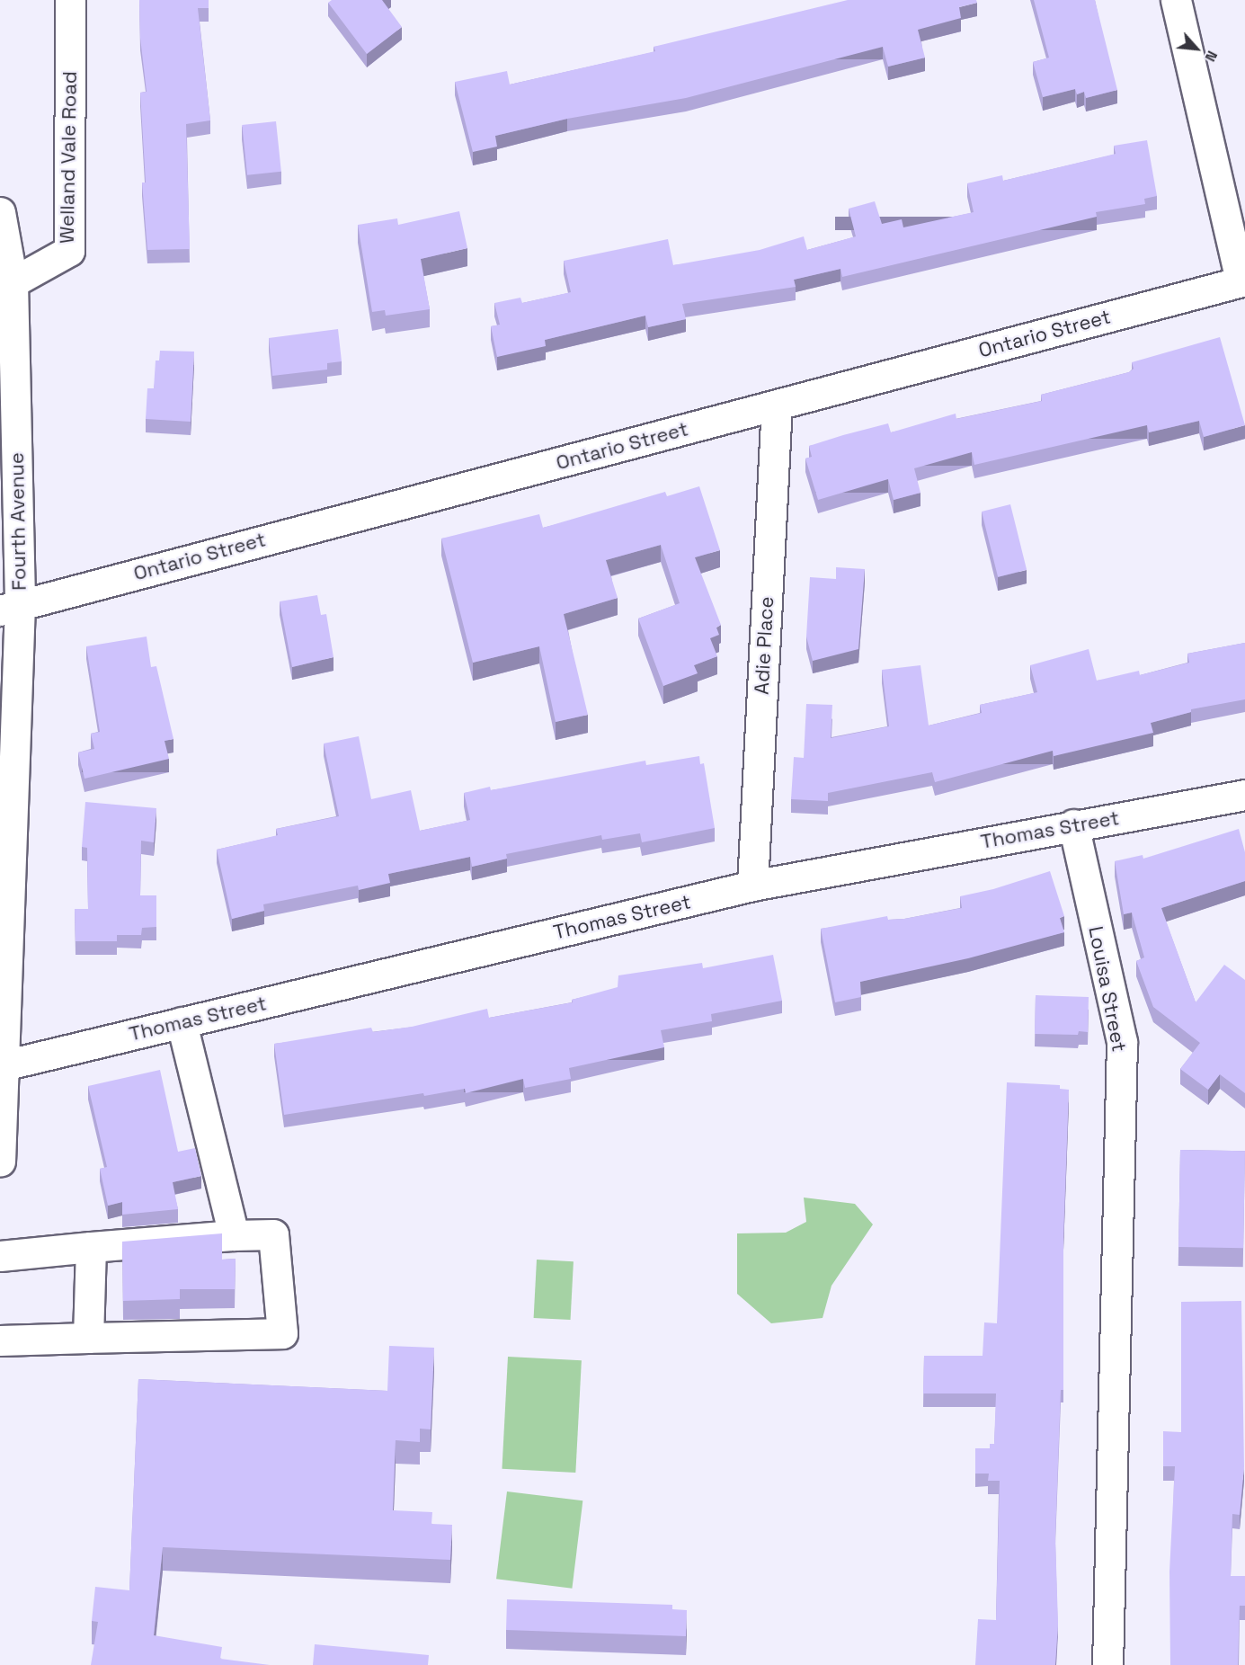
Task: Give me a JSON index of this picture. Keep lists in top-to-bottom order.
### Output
{
  "streets": {
    "street": [
      "Welland Vale Road",
      "Ontario Street",
      "Fourth Avenue",
      "Adie Place",
      "Thomas Street",
      "Louisa Street"
    ]
  },
  "crossings": [
    ["Welland Vale Road", "Fourth Avenue"],
    ["Ontario Street", "Fourth Avenue"],
    ["Ontario Street", "Adie Place"],
    ["Fourth Avenue", "Thomas Street"],
    ["Adie Place", "Thomas Street"],
    ["Thomas Street", "Louisa Street"]
  ],
  "north": "bottom right"
}
